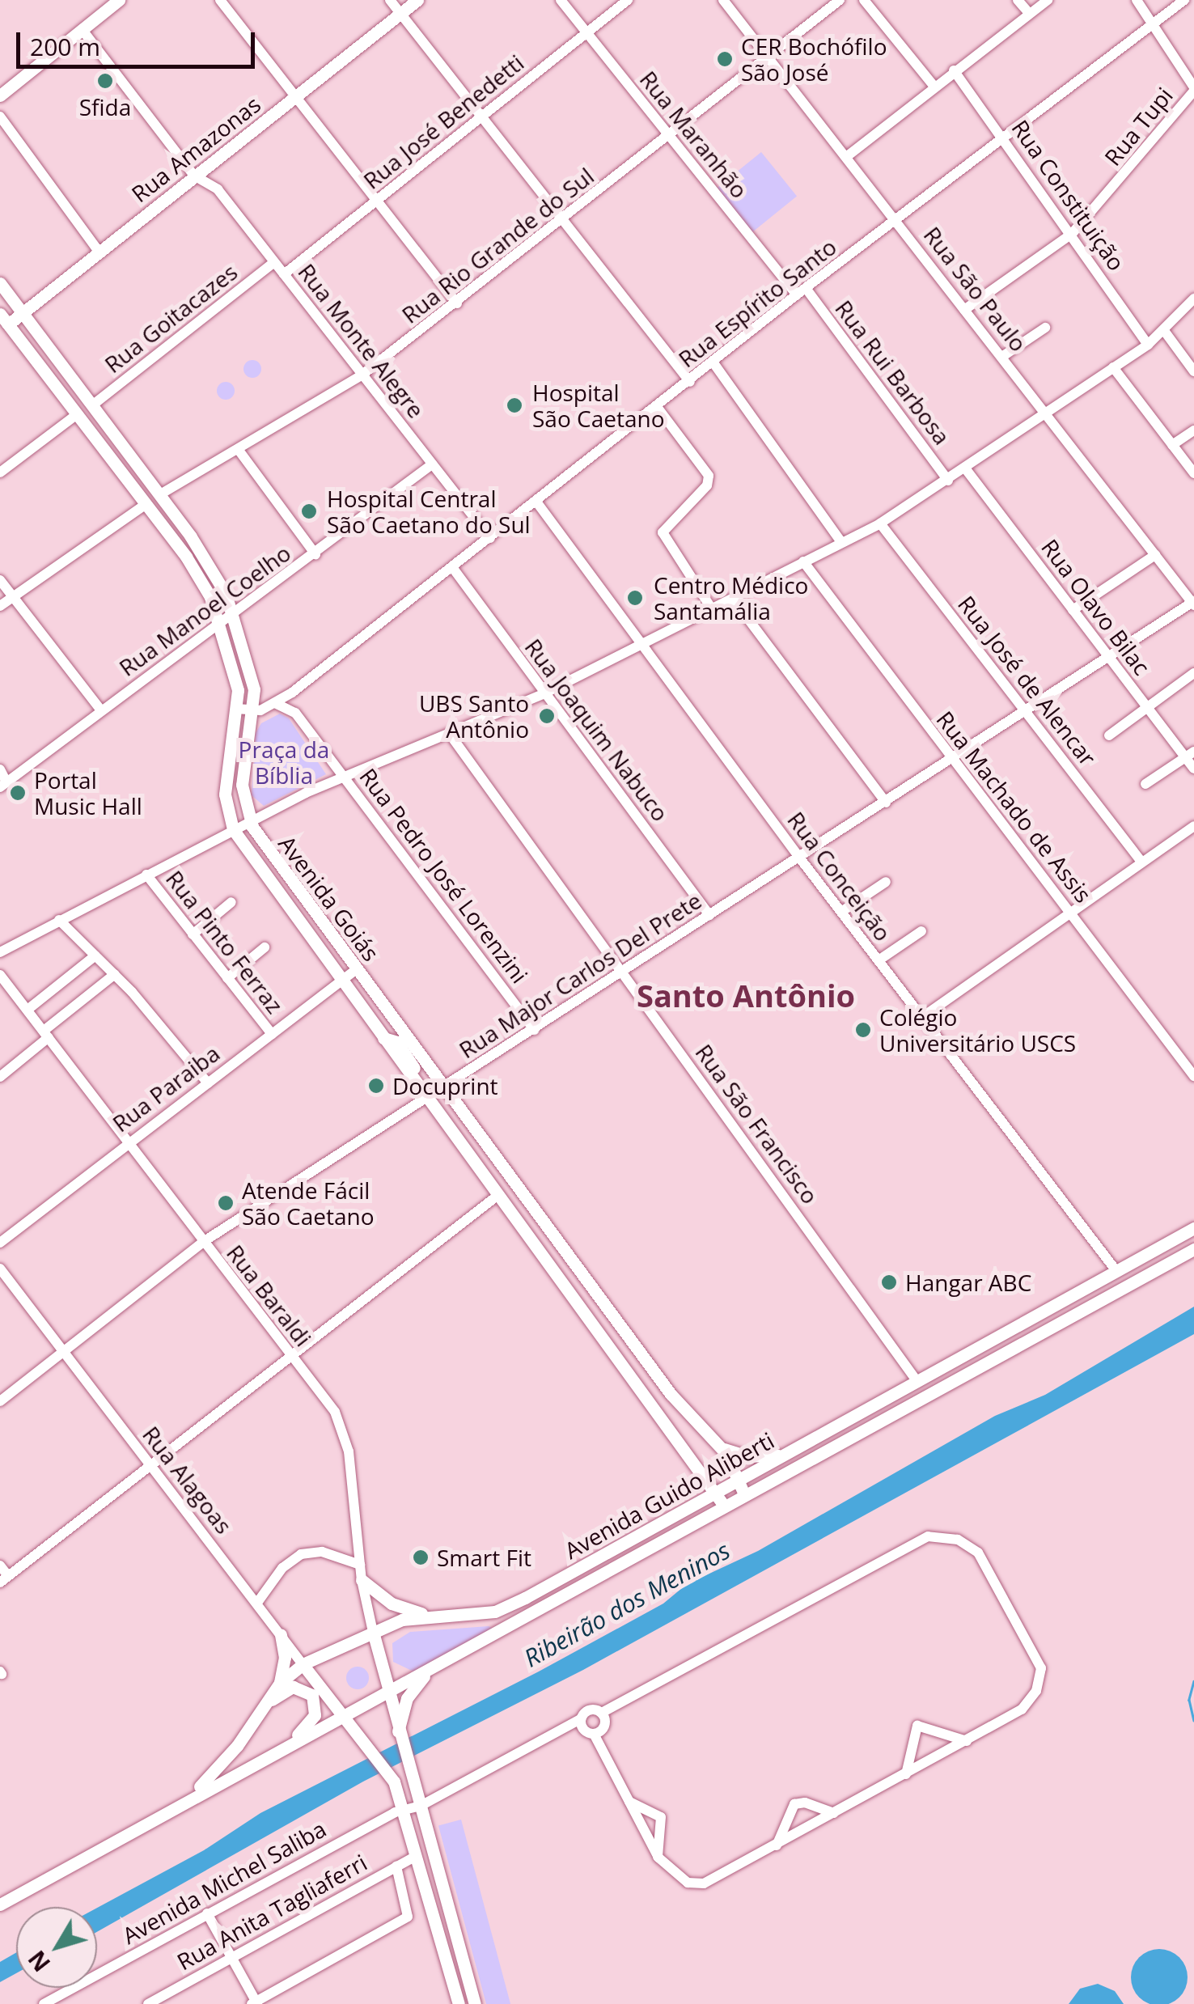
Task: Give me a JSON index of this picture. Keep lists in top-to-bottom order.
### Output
{
  "streets": {
    "main road": [
      "Rua Amazonas",
      "Avenida Goiás",
      "Rua Baraldi",
      "Rua Alagoas",
      "Avenida Guido Aliberti"
    ],
    "street": [
      "Rua José Benedetti",
      "Rua Tupi",
      "Rua Maranhão",
      "Rua Constituição",
      "Rua Rio Grande do Sul",
      "Rua São Paulo",
      "Rua Espírito Santo",
      "Rua Goitacazes",
      "Rua Monte Alegre",
      "Rua Rui Barbosa",
      "Rua Olavo Bilac",
      "Rua Manoel Coelho",
      "Rua José de Alencar",
      "Rua Joaquim Nabuco",
      "Rua Machado de Assis",
      "Rua Pedro José Lorenzini",
      "Rua Conceição",
      "Rua Pinto Ferraz",
      "Rua Major Carlos Del Prete",
      "Rua Paraiba",
      "Rua São Francisco",
      "Avenida Michel Saliba",
      "Rua Anita Tagliaferri"
    ]
  },
  "crossings": [
    ["Rua José Benedetti", "Rua Maranhão"],
    ["Rua José Benedetti", "Rua Monte Alegre"],
    ["Rua Tupi", "Rua Constituição"],
    ["Rua Tupi", "Rua São Paulo"],
    ["Rua Maranhão", "Rua Rio Grande do Sul"],
    ["Rua Maranhão", "Rua Espírito Santo"],
    ["Rua Maranhão", "Rua Rui Barbosa"],
    ["Rua Amazonas", "Rua Monte Alegre"],
    ["Rua Amazonas", "Avenida Goiás"],
    ["Rua Constituição", "Rua Espírito Santo"],
    ["Rua Rio Grande do Sul", "Rua São Paulo"],
    ["Rua Rio Grande do Sul", "Rua Monte Alegre"],
    ["Rua Rio Grande do Sul", "Avenida Goiás"],
    ["Rua São Paulo", "Rua Espírito Santo"],
    ["Rua São Paulo", "Rua Major Carlos Del Prete"],
    ["Rua Espírito Santo", "Rua Monte Alegre"],
    ["Rua Espírito Santo", "Rua Rui Barbosa"],
    ["Rua Espírito Santo", "Rua Joaquim Nabuco"],
    ["Rua Espírito Santo", "Rua Conceição"],
    ["Rua Espírito Santo", "Avenida Goiás"],
    ["Rua Goitacazes", "Rua Monte Alegre"],
    ["Rua Goitacazes", "Avenida Goiás"],
    ["Rua Monte Alegre", "Rua Manoel Coelho"],
    ["Rua Olavo Bilac", "Rua Major Carlos Del Prete"],
    ["Rua Manoel Coelho", "Avenida Goiás"],
    ["Rua José de Alencar", "Rua Major Carlos Del Prete"],
    ["Rua Joaquim Nabuco", "Rua Major Carlos Del Prete"],
    ["Rua Machado de Assis", "Rua Major Carlos Del Prete"],
    ["Rua Pedro José Lorenzini", "Rua Major Carlos Del Prete"],
    ["Rua Conceição", "Rua Major Carlos Del Prete"],
    ["Rua Conceição", "Avenida Guido Aliberti"],
    ["Avenida Goiás", "Rua Major Carlos Del Prete"],
    ["Avenida Goiás", "Rua Paraiba"],
    ["Avenida Goiás", "Avenida Guido Aliberti"],
    ["Rua Pinto Ferraz", "Rua Paraiba"],
    ["Rua Major Carlos Del Prete", "Rua São Francisco"],
    ["Rua Major Carlos Del Prete", "Rua Baraldi"],
    ["Rua Major Carlos Del Prete", "Rua Alagoas"],
    ["Rua Paraiba", "Rua Baraldi"],
    ["Rua São Francisco", "Avenida Guido Aliberti"],
    ["Rua Baraldi", "Rua Alagoas"],
    ["Rua Baraldi", "Avenida Guido Aliberti"],
    ["Rua Baraldi", "Avenida Michel Saliba"],
    ["Rua Alagoas", "Avenida Guido Aliberti"],
    ["Rua Alagoas", "Avenida Michel Saliba"],
    ["Rua Alagoas", "Rua Anita Tagliaferri"]
  ],
  "districts": ["Santo Antônio"],
  "water": ["Ribeirão dos Meninos"],
  "parks": ["Praça da Bíblia"],
  "places": [
    "CER Bochófilo São José",
    "Sfida",
    "Hospital São Caetano",
    "Hospital Central São Caetano do Sul",
    "Centro Médico Santamália",
    "UBS Santo Antônio",
    "Portal Music Hall",
    "Colégio Universitário USCS",
    "Docuprint",
    "Atende Fácil São Caetano",
    "Hangar ABC",
    "Smart Fit"
  ],
  "scale_bar": "200 m",
  "north": "bottom left"
}
